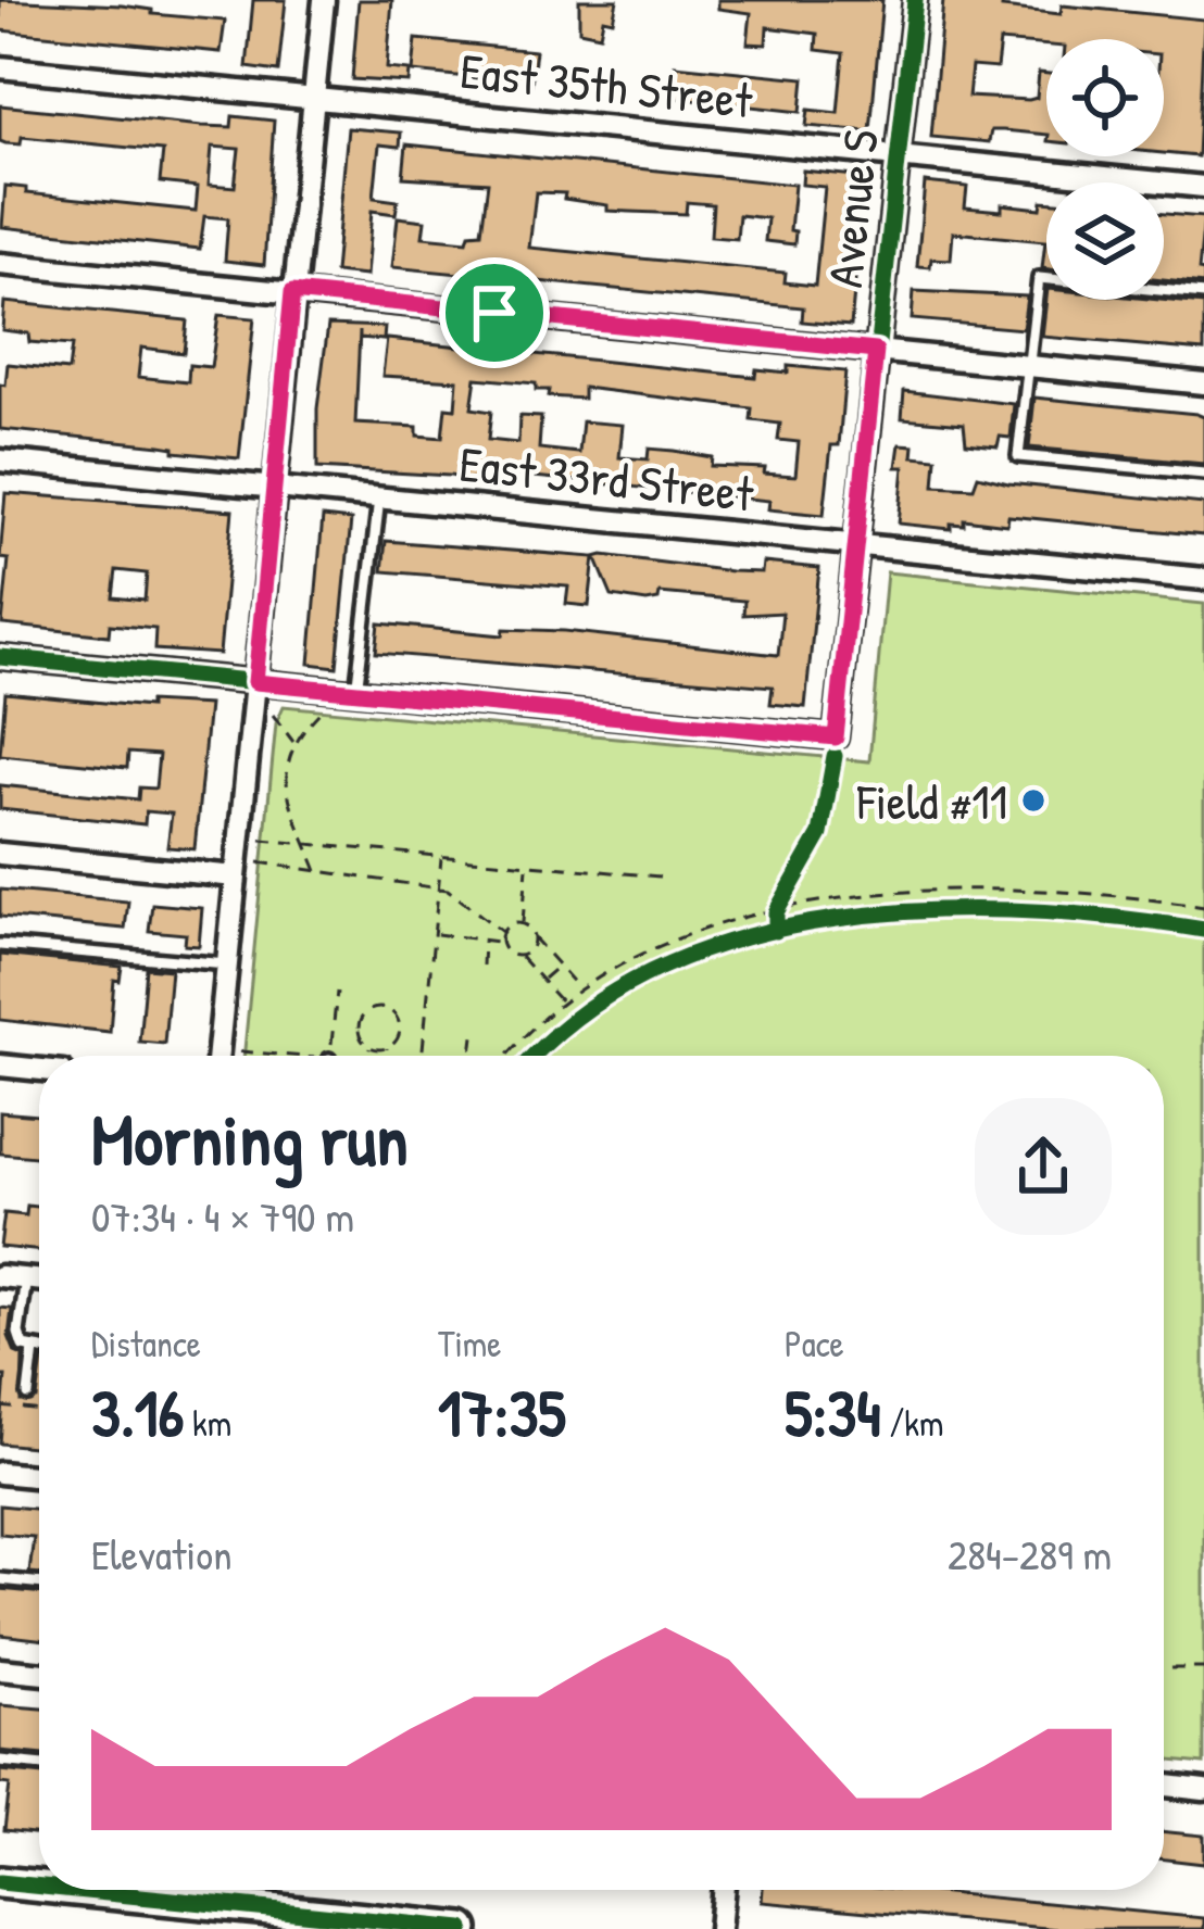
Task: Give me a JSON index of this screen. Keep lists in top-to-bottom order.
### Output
{
  "streets": {
    "street": ["East 35th Street", "Avenue S", "East 33rd Street"]
  },
  "crossings": [
    ["East 35th Street", "Avenue S"],
    ["Avenue S", "East 33rd Street"]
  ],
  "places": ["Field #11"],
  "page": {
    "heading": ["Morning run", "07:34 · 4 × 790 m"],
    "stats": [
      ["Distance", "3.16 km"],
      ["Time", "17:35"],
      ["Pace", "5:34 /km"]
    ],
    "chart": ["Elevation", "284–289 m"]
  }
}
